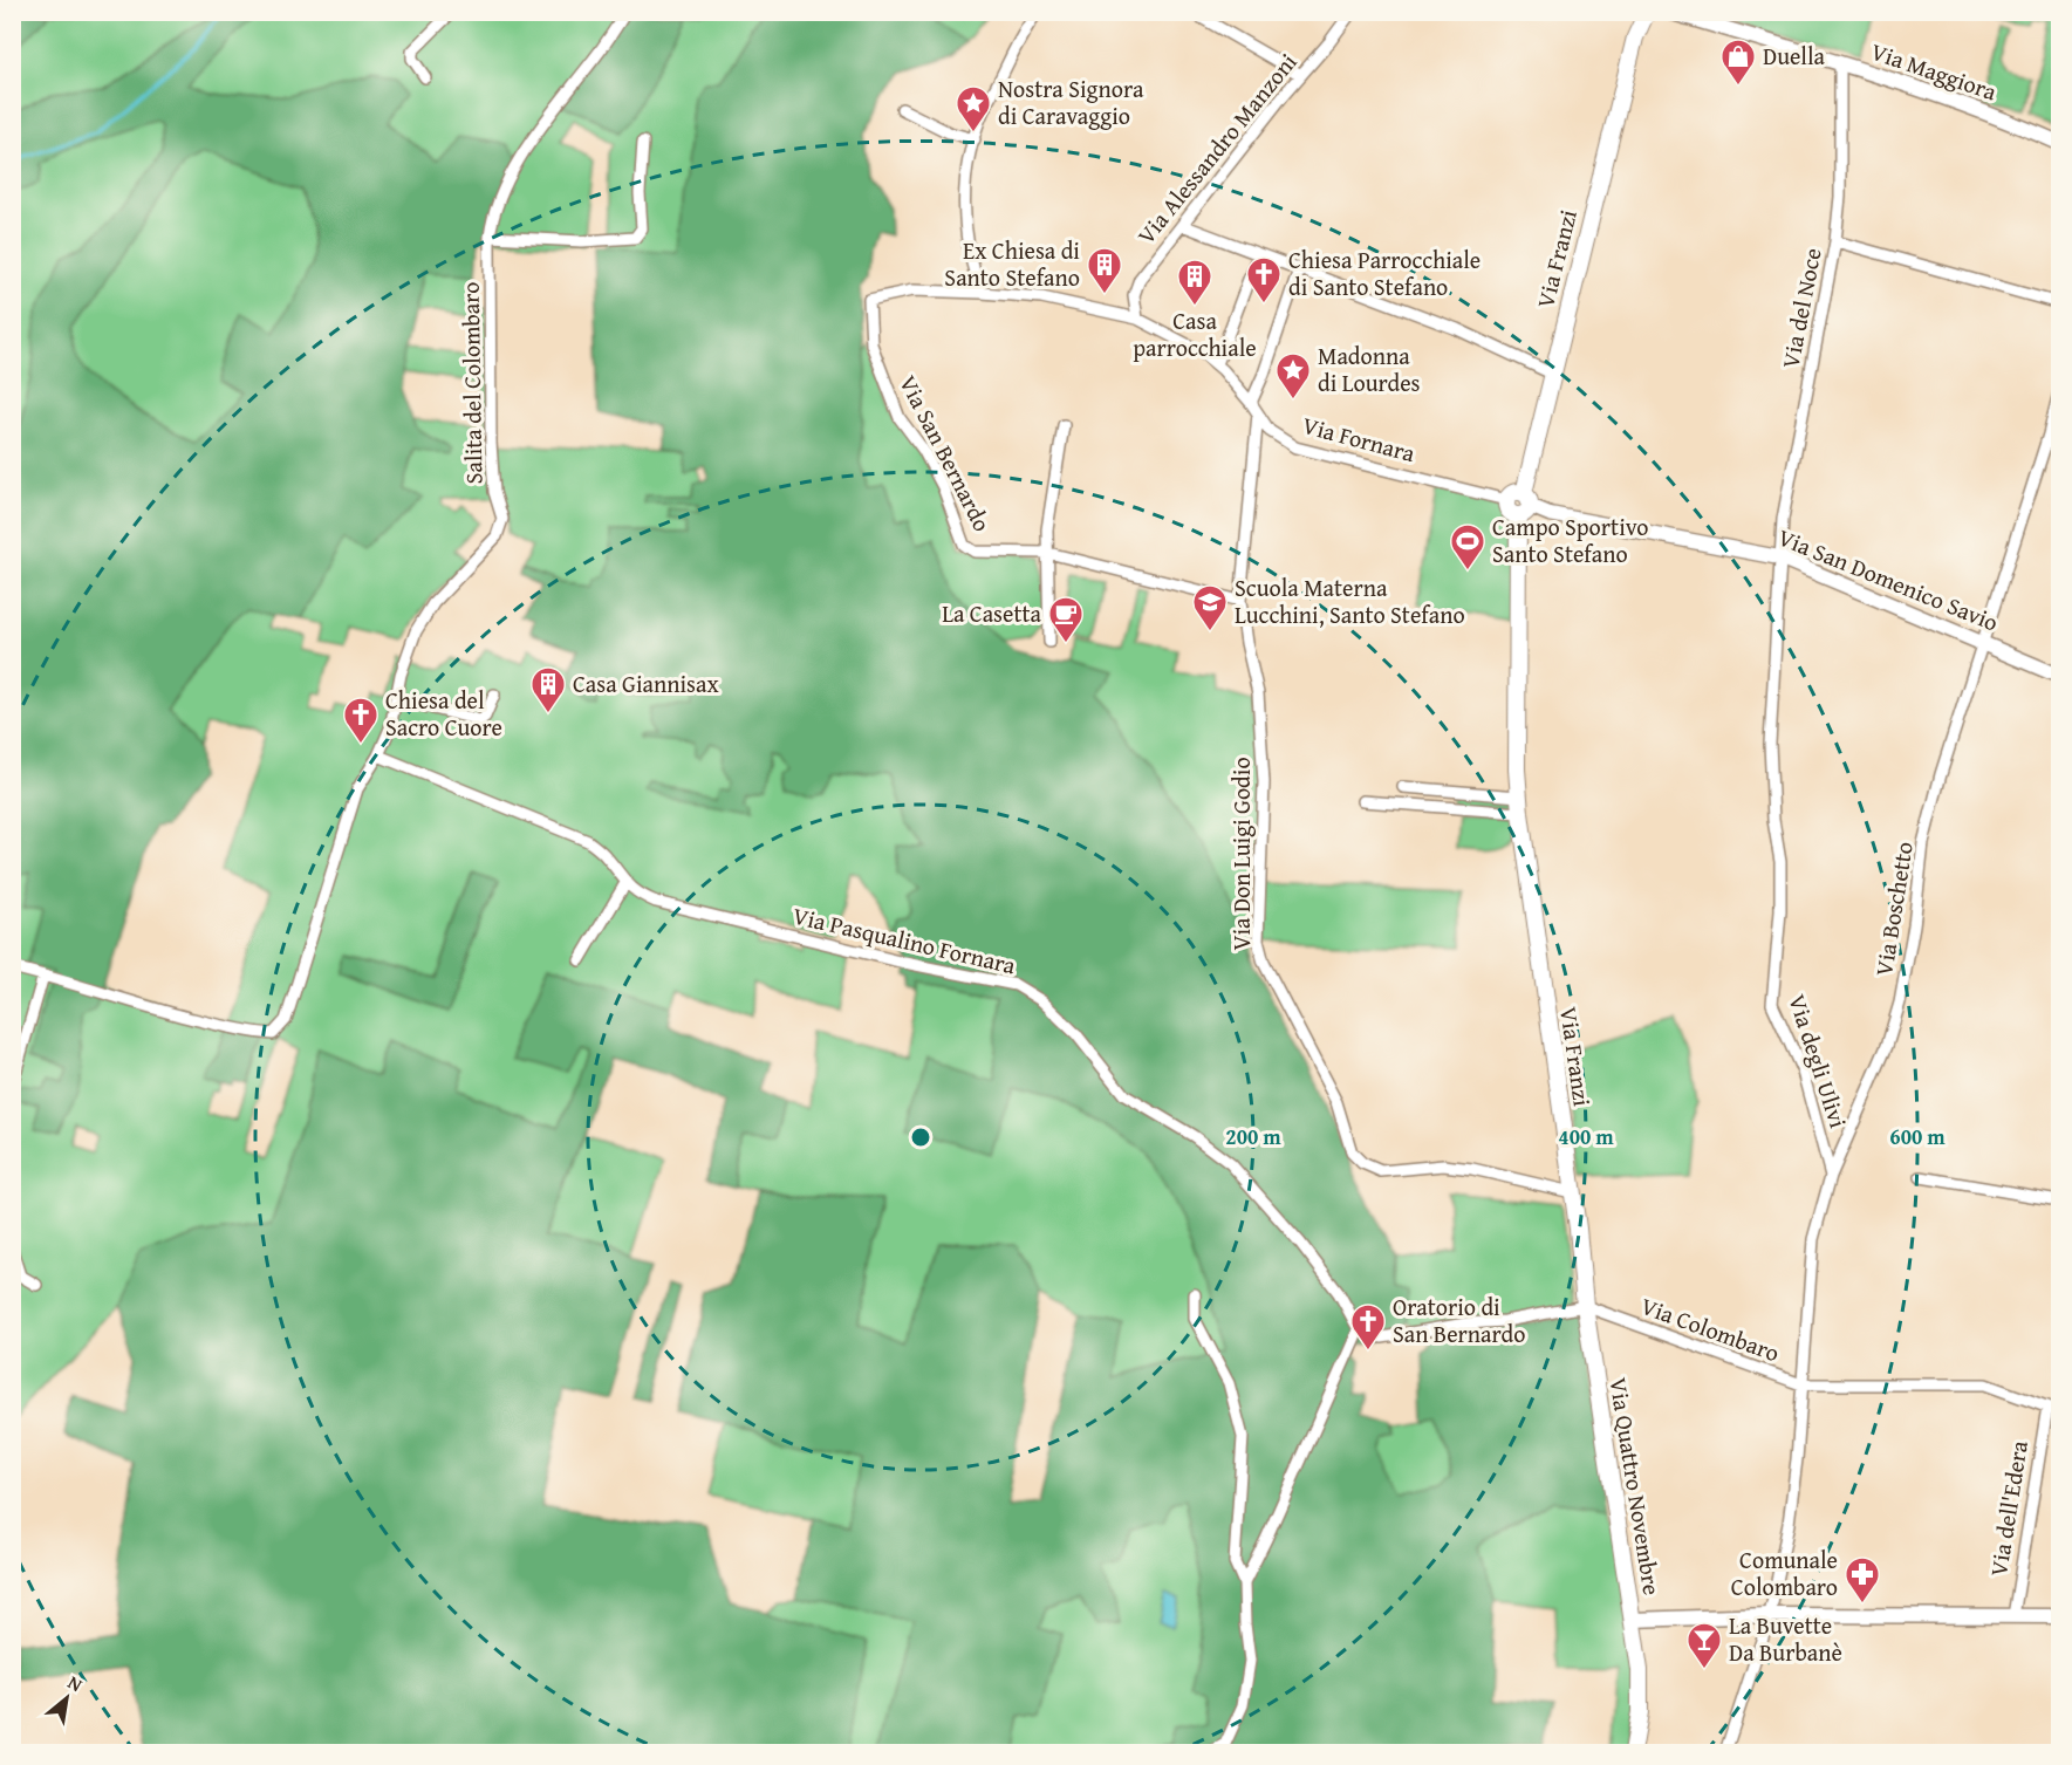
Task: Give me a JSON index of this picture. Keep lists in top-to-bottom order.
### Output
{
  "streets": {
    "main road": ["Via Franzi", "Via Quattro Novembre"],
    "street": [
      "Via Maggiora",
      "Via Alessandro Manzoni",
      "Via del Noce",
      "Salita del Colombaro",
      "Via Fornara",
      "Via San Bernardo",
      "Via San Domenico Savio",
      "Via Don Luigi Godio",
      "Via Boschetto",
      "Via Pasqualino Fornara",
      "Via degli Ulivi",
      "Via Colombaro",
      "Via dell'Edera"
    ]
  },
  "crossings": [
    ["Via Maggiora", "Via del Noce"],
    ["Via Alessandro Manzoni", "Via Fornara"],
    ["Via Franzi", "Via San Domenico Savio"],
    ["Via Franzi", "Via Don Luigi Godio"],
    ["Via Franzi", "Via Colombaro"],
    ["Via Franzi", "Via Quattro Novembre"],
    ["Via del Noce", "Via San Domenico Savio"],
    ["Via del Noce", "Via degli Ulivi"],
    ["Salita del Colombaro", "Via Pasqualino Fornara"],
    ["Via Fornara", "Via San Bernardo"],
    ["Via Fornara", "Via Don Luigi Godio"],
    ["Via San Domenico Savio", "Via Boschetto"],
    ["Via San Domenico Savio", "Via degli Ulivi"],
    ["Via Boschetto", "Via degli Ulivi"],
    ["Via Colombaro", "Via Quattro Novembre"],
    ["Via Colombaro", "Via dell'Edera"],
    ["Via Quattro Novembre", "Via dell'Edera"]
  ],
  "places": {
    "shop": ["Duella"],
    "place": ["Nostra Signora di Caravaggio", "Madonna di Lourdes"],
    "building": ["Ex Chiesa di Santo Stefano", "Casa parrocchiale", "Casa Giannisax"],
    "church": ["Chiesa Parrocchiale di Santo Stefano", "Chiesa del Sacro Cuore", "Oratorio di San Bernardo"],
    "sports": ["Campo Sportivo Santo Stefano"],
    "school or university": ["Scuola Materna Lucchini, Santo Stefano"],
    "cafe": ["La Casetta"],
    "pharmacy": ["Comunale Colombaro"],
    "bar": ["La Buvette Da Burbanè"]
  },
  "north": "top right",
  "rings": ["200 m", "400 m", "600 m"]
}
